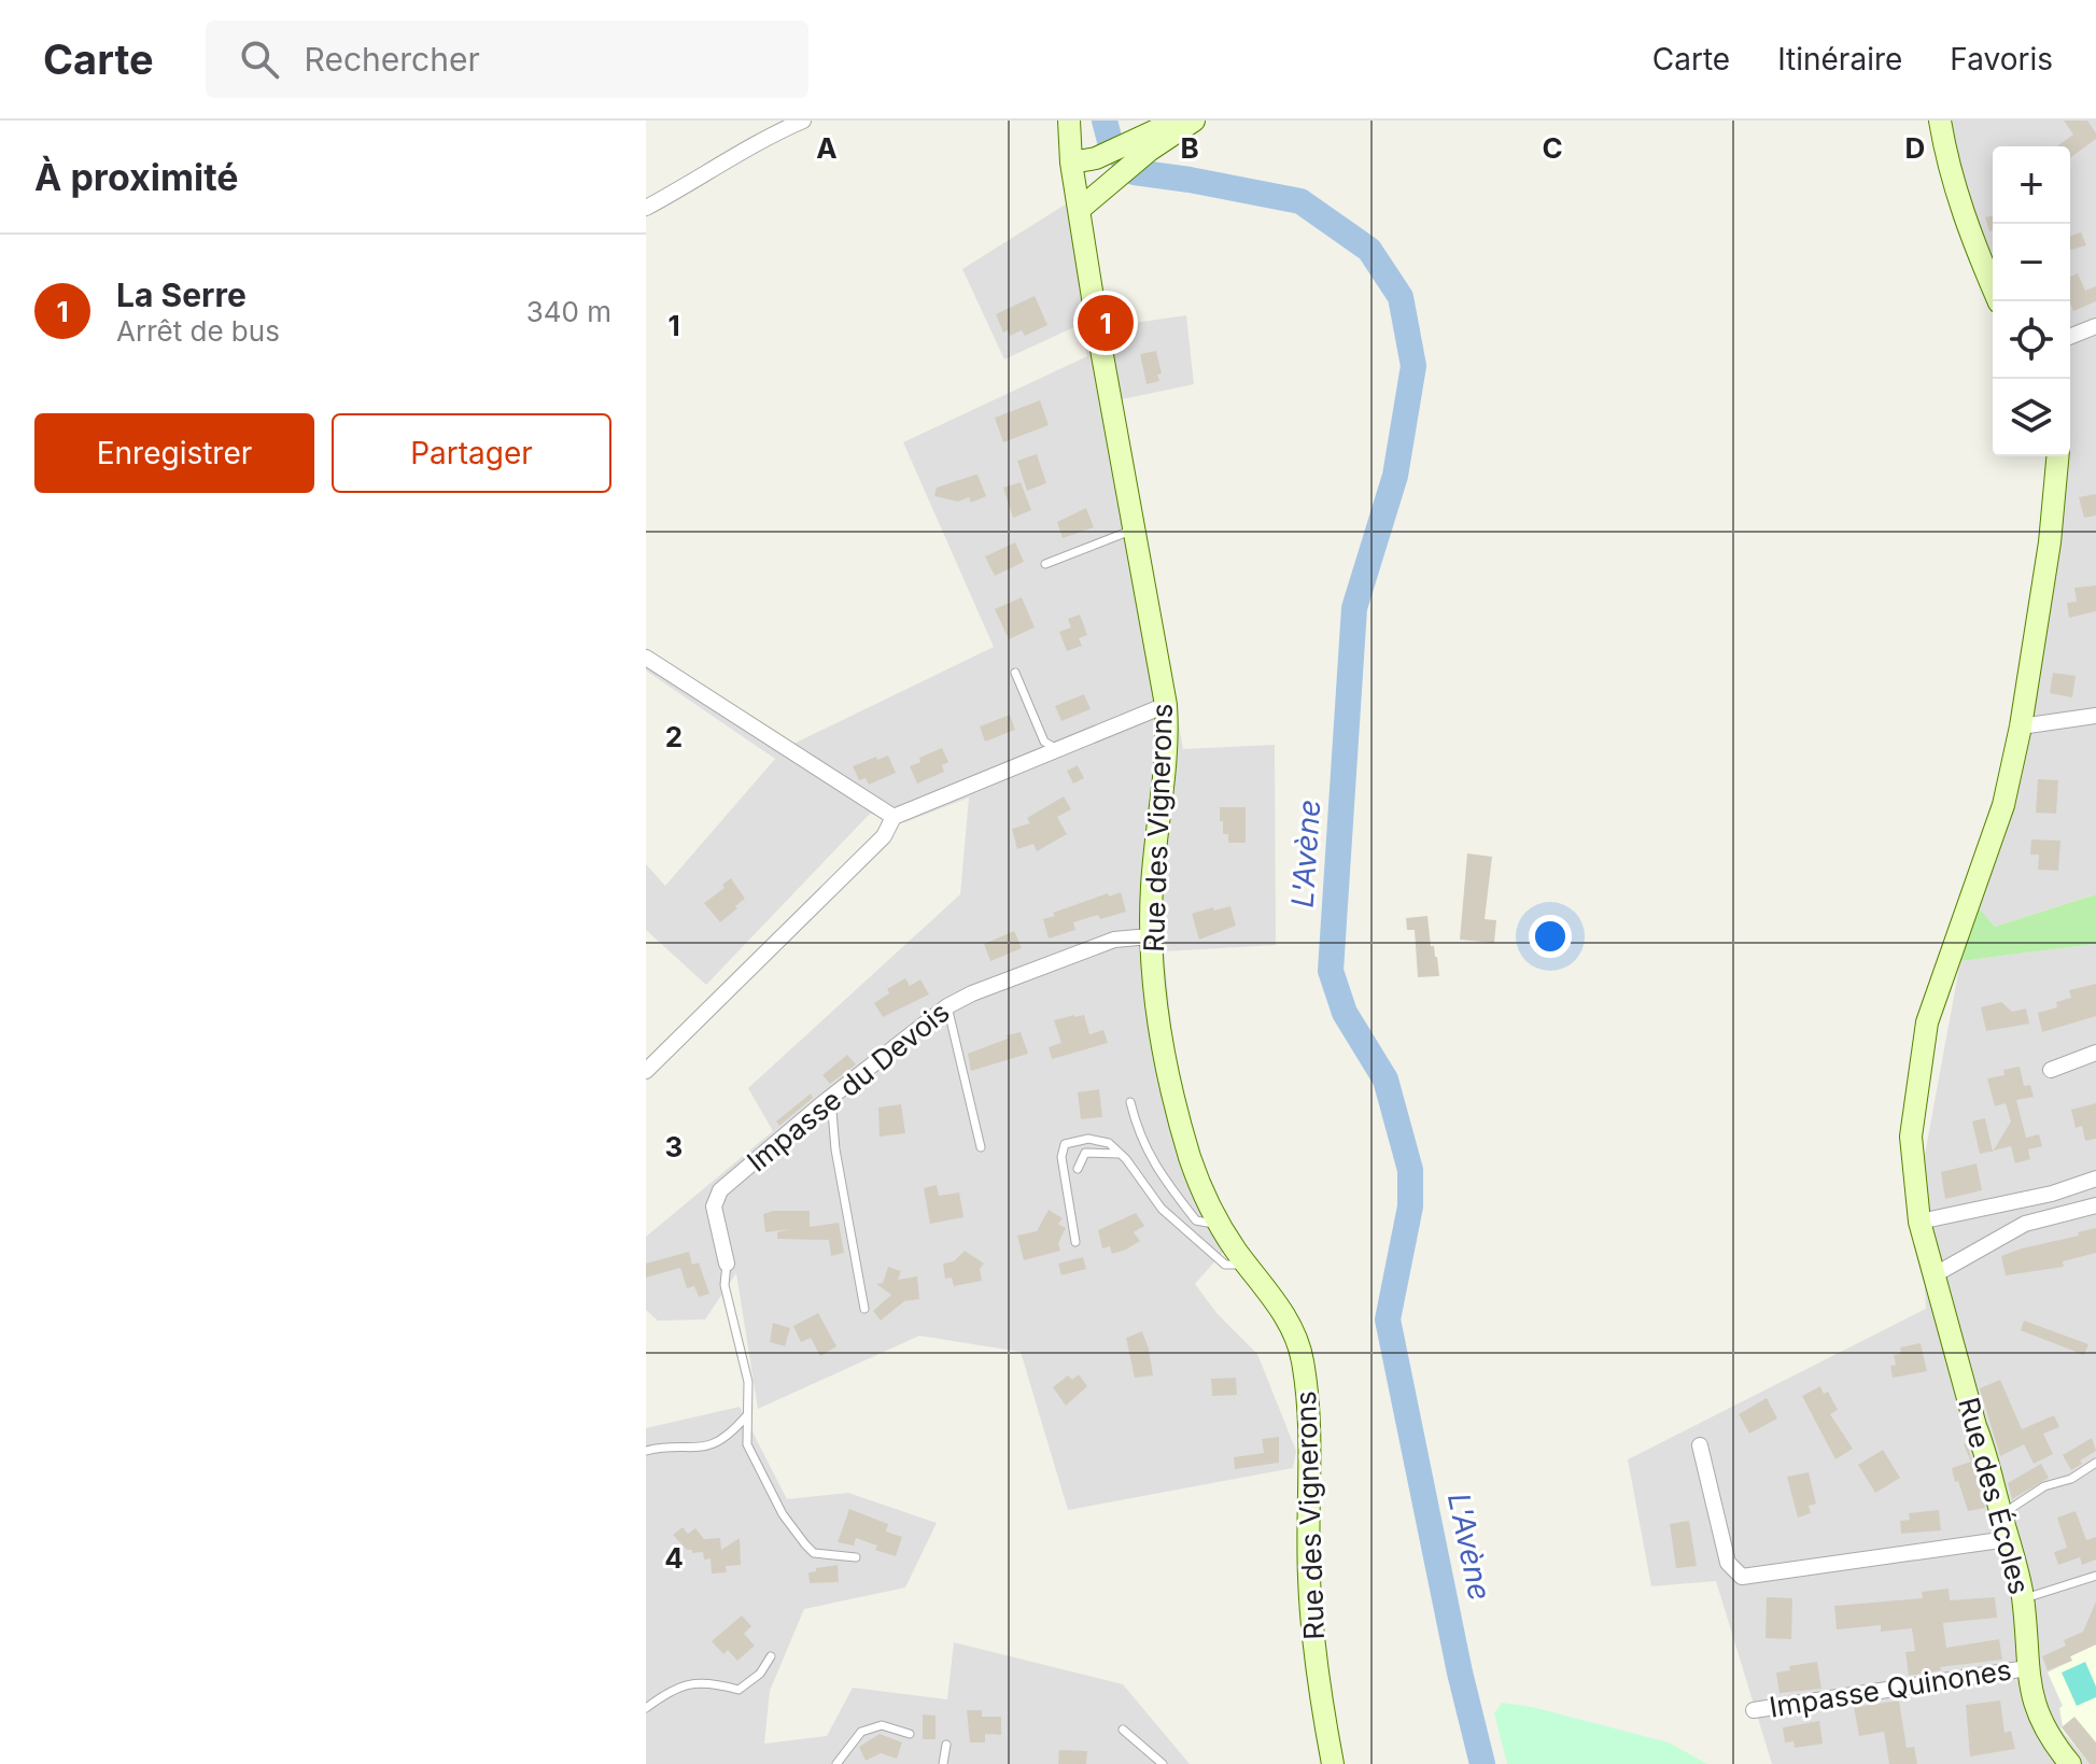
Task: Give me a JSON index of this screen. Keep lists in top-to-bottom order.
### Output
{
  "streets": {
    "street": [
      "Rue des Vignerons",
      "Impasse du Devois",
      "Rue des Écoles",
      "Impasse Quinones"
    ]
  },
  "crossings": [
    ["Rue des Vignerons", "Impasse du Devois"],
    ["Rue des Écoles", "Impasse Quinones"]
  ],
  "water": ["L'Avène"],
  "page": {
    "header": "Carte",
    "search": "Rechercher",
    "nav": ["Carte", "Itinéraire", "Favoris"],
    "heading": "À proximité",
    "map_buttons": ["+", "−"],
    "list": [
      {
        "mark": "1",
        "name": "La Serre",
        "note": "Arrêt de bus",
        "value": "340 m"
      }
    ],
    "pins": "1",
    "buttons": ["Enregistrer", "Partager"]
  },
  "grid": {
    "columns": [
      "A",
      "B",
      "C",
      "D"
    ],
    "rows": [
      "1",
      "2",
      "3",
      "4"
    ]
  }
}
